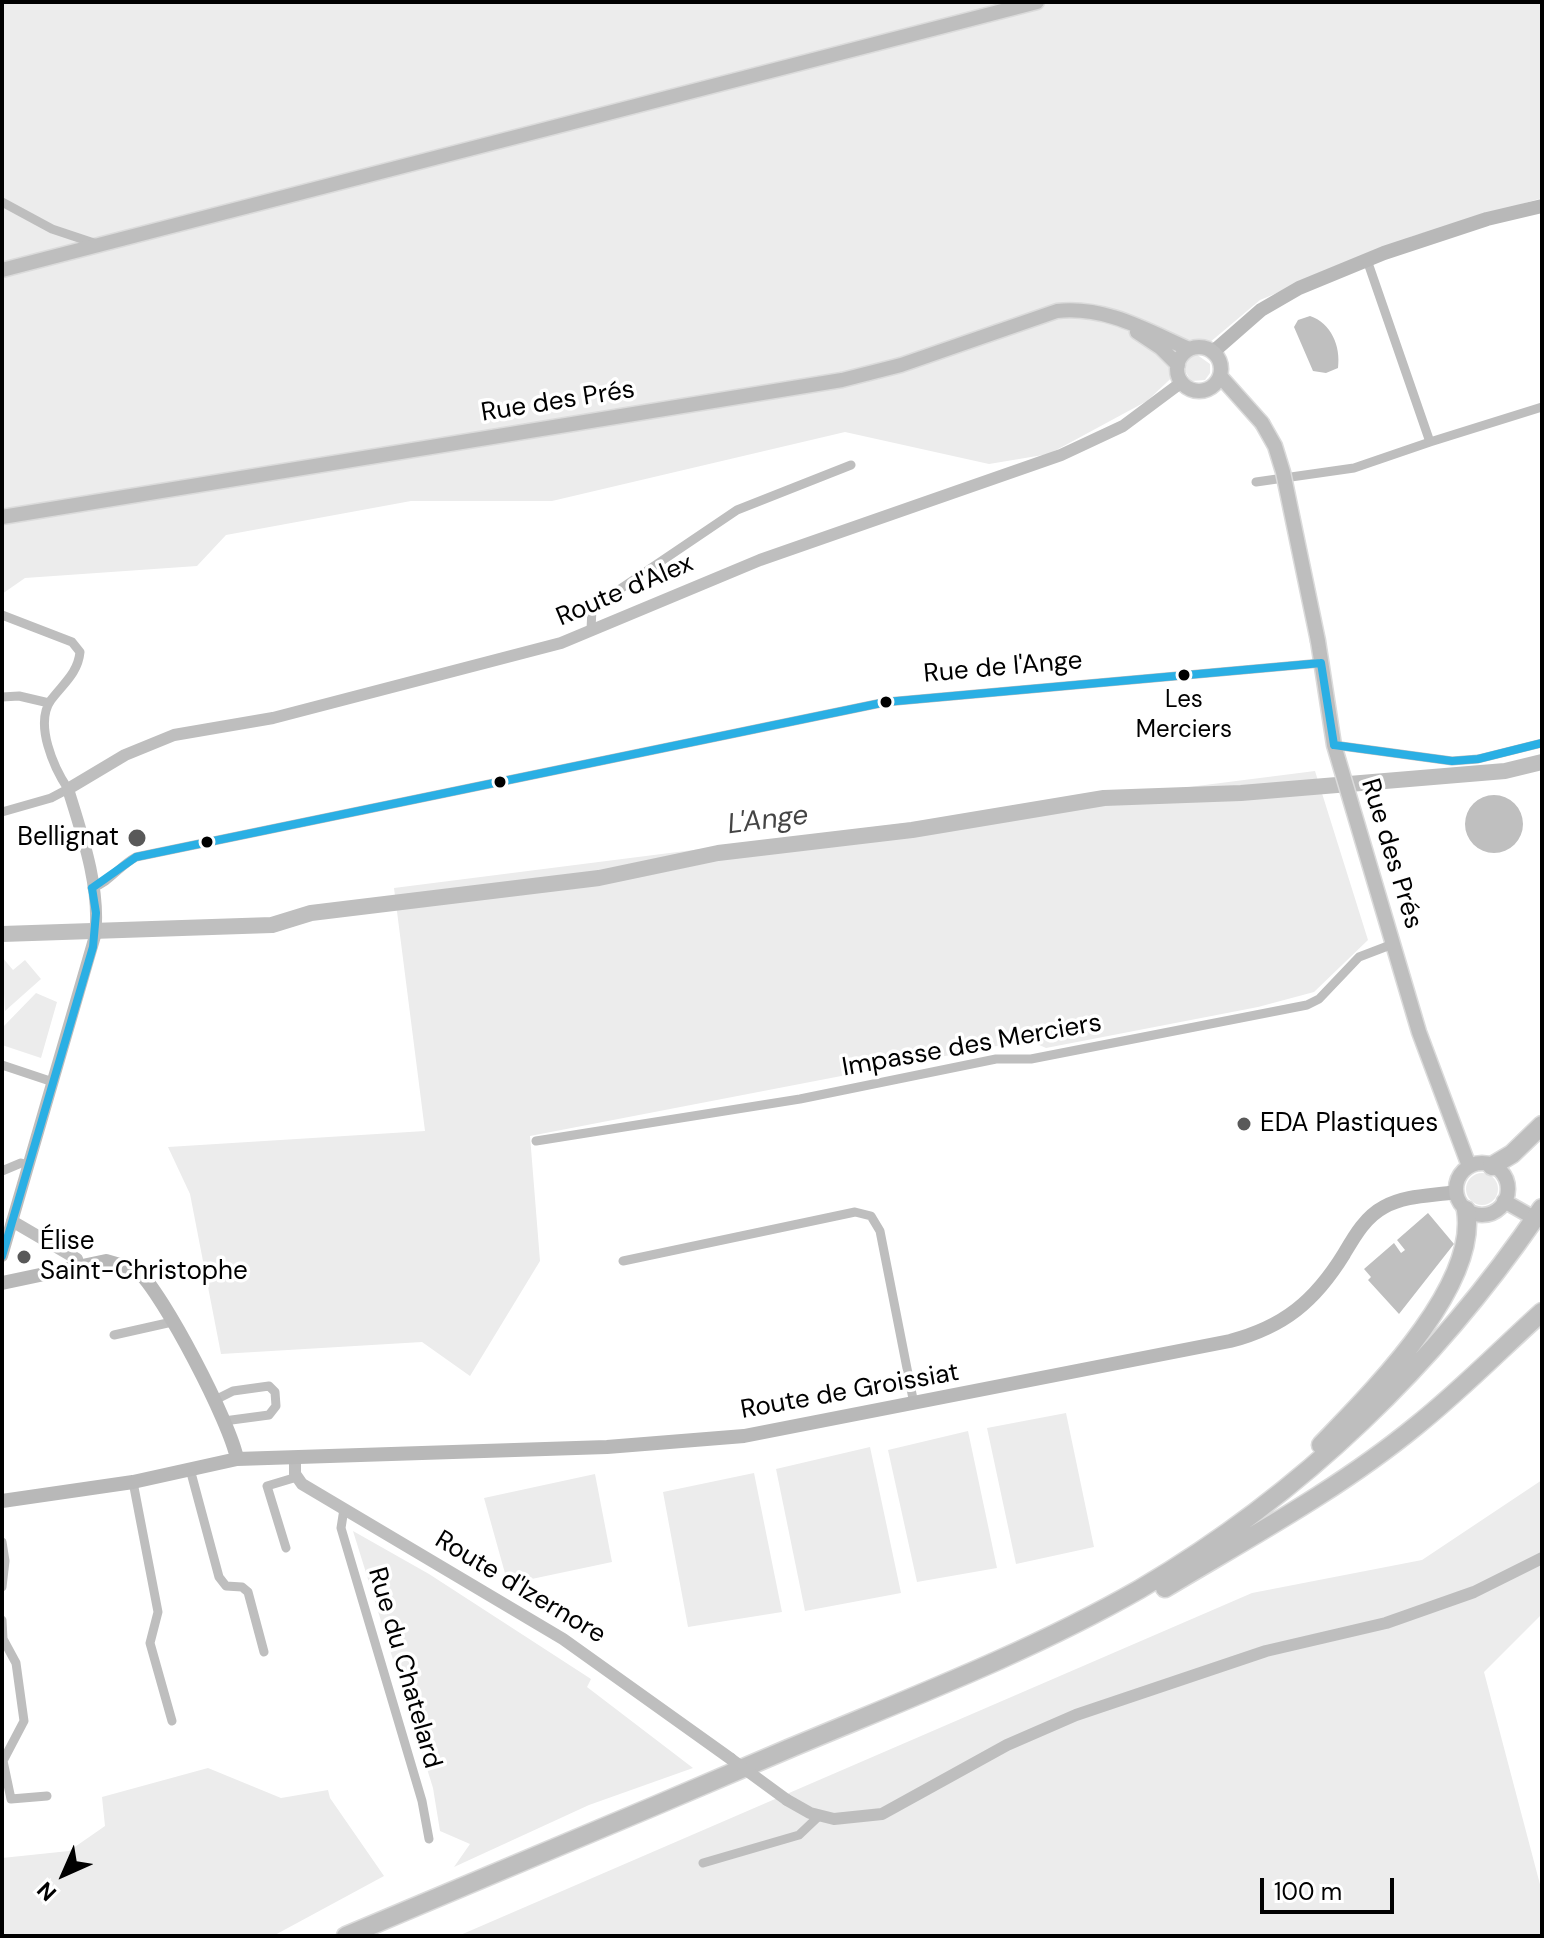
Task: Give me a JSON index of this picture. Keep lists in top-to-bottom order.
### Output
{
  "streets": {
    "main road": ["Rue des Prés", "Route de Groissiat"],
    "street": [
      "Route d'Alex",
      "Rue de l'Ange",
      "Impasse des Merciers",
      "Route d'Izernore",
      "Rue du Chatelard"
    ]
  },
  "crossings": [
    ["Rue des Prés", "Route d'Alex"],
    ["Rue des Prés", "Rue de l'Ange"],
    ["Rue des Prés", "Impasse des Merciers"],
    ["Rue des Prés", "Route de Groissiat"],
    ["Route d'Izernore", "Rue du Chatelard"]
  ],
  "water": ["L'Ange"],
  "places": [
    "Les Merciers",
    "Bellignat",
    "EDA Plastiques",
    "Élise Saint-Christophe"
  ],
  "scale_bar": "100 m",
  "north": "bottom left"
}
